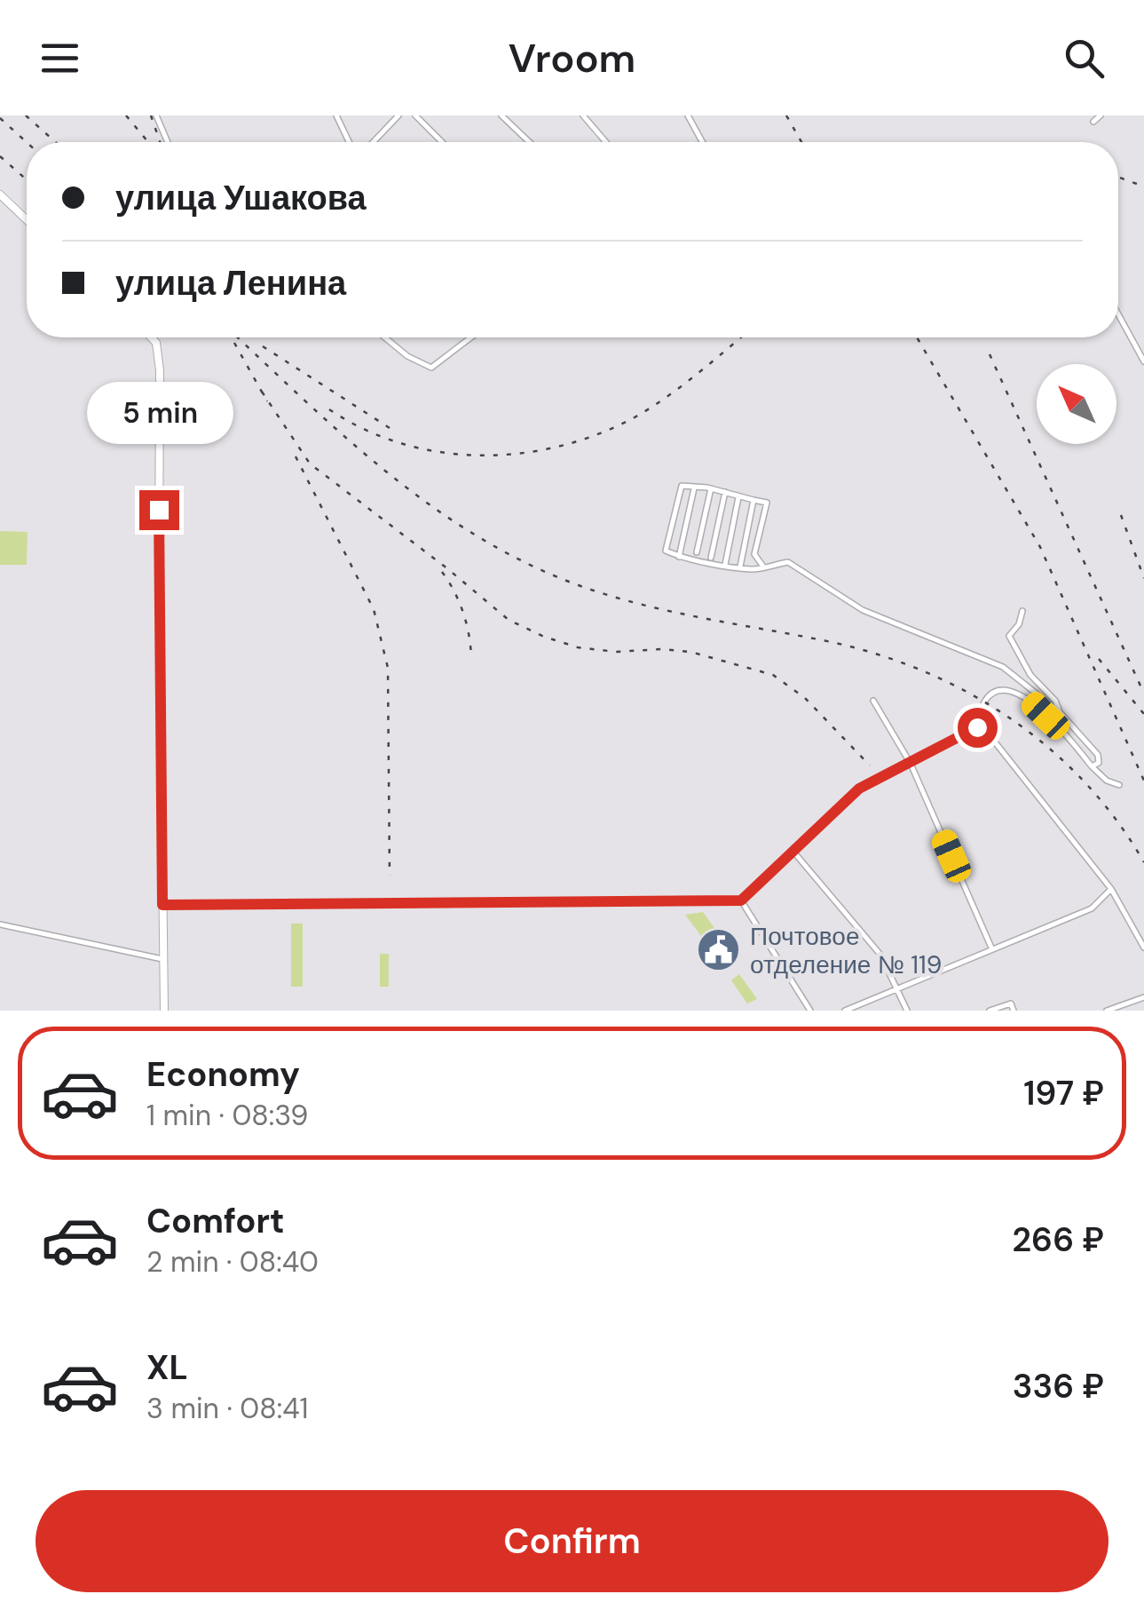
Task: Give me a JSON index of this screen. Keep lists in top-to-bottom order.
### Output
{
  "places": {
    "public building": ["Почтовое отделение № 119"]
  },
  "north": "top left",
  "page": {
    "header": "Vroom",
    "banner": ["улица Ушакова", "улица Ленина"],
    "bubble": "5 min",
    "list": [
      {
        "name": "Economy",
        "note": "1 min · 08:39",
        "value": "197 ₽"
      },
      {
        "name": "Comfort",
        "note": "2 min · 08:40",
        "value": "266 ₽"
      },
      {
        "name": "XL",
        "note": "3 min · 08:41",
        "value": "336 ₽"
      }
    ],
    "buttons": "Confirm"
  }
}
